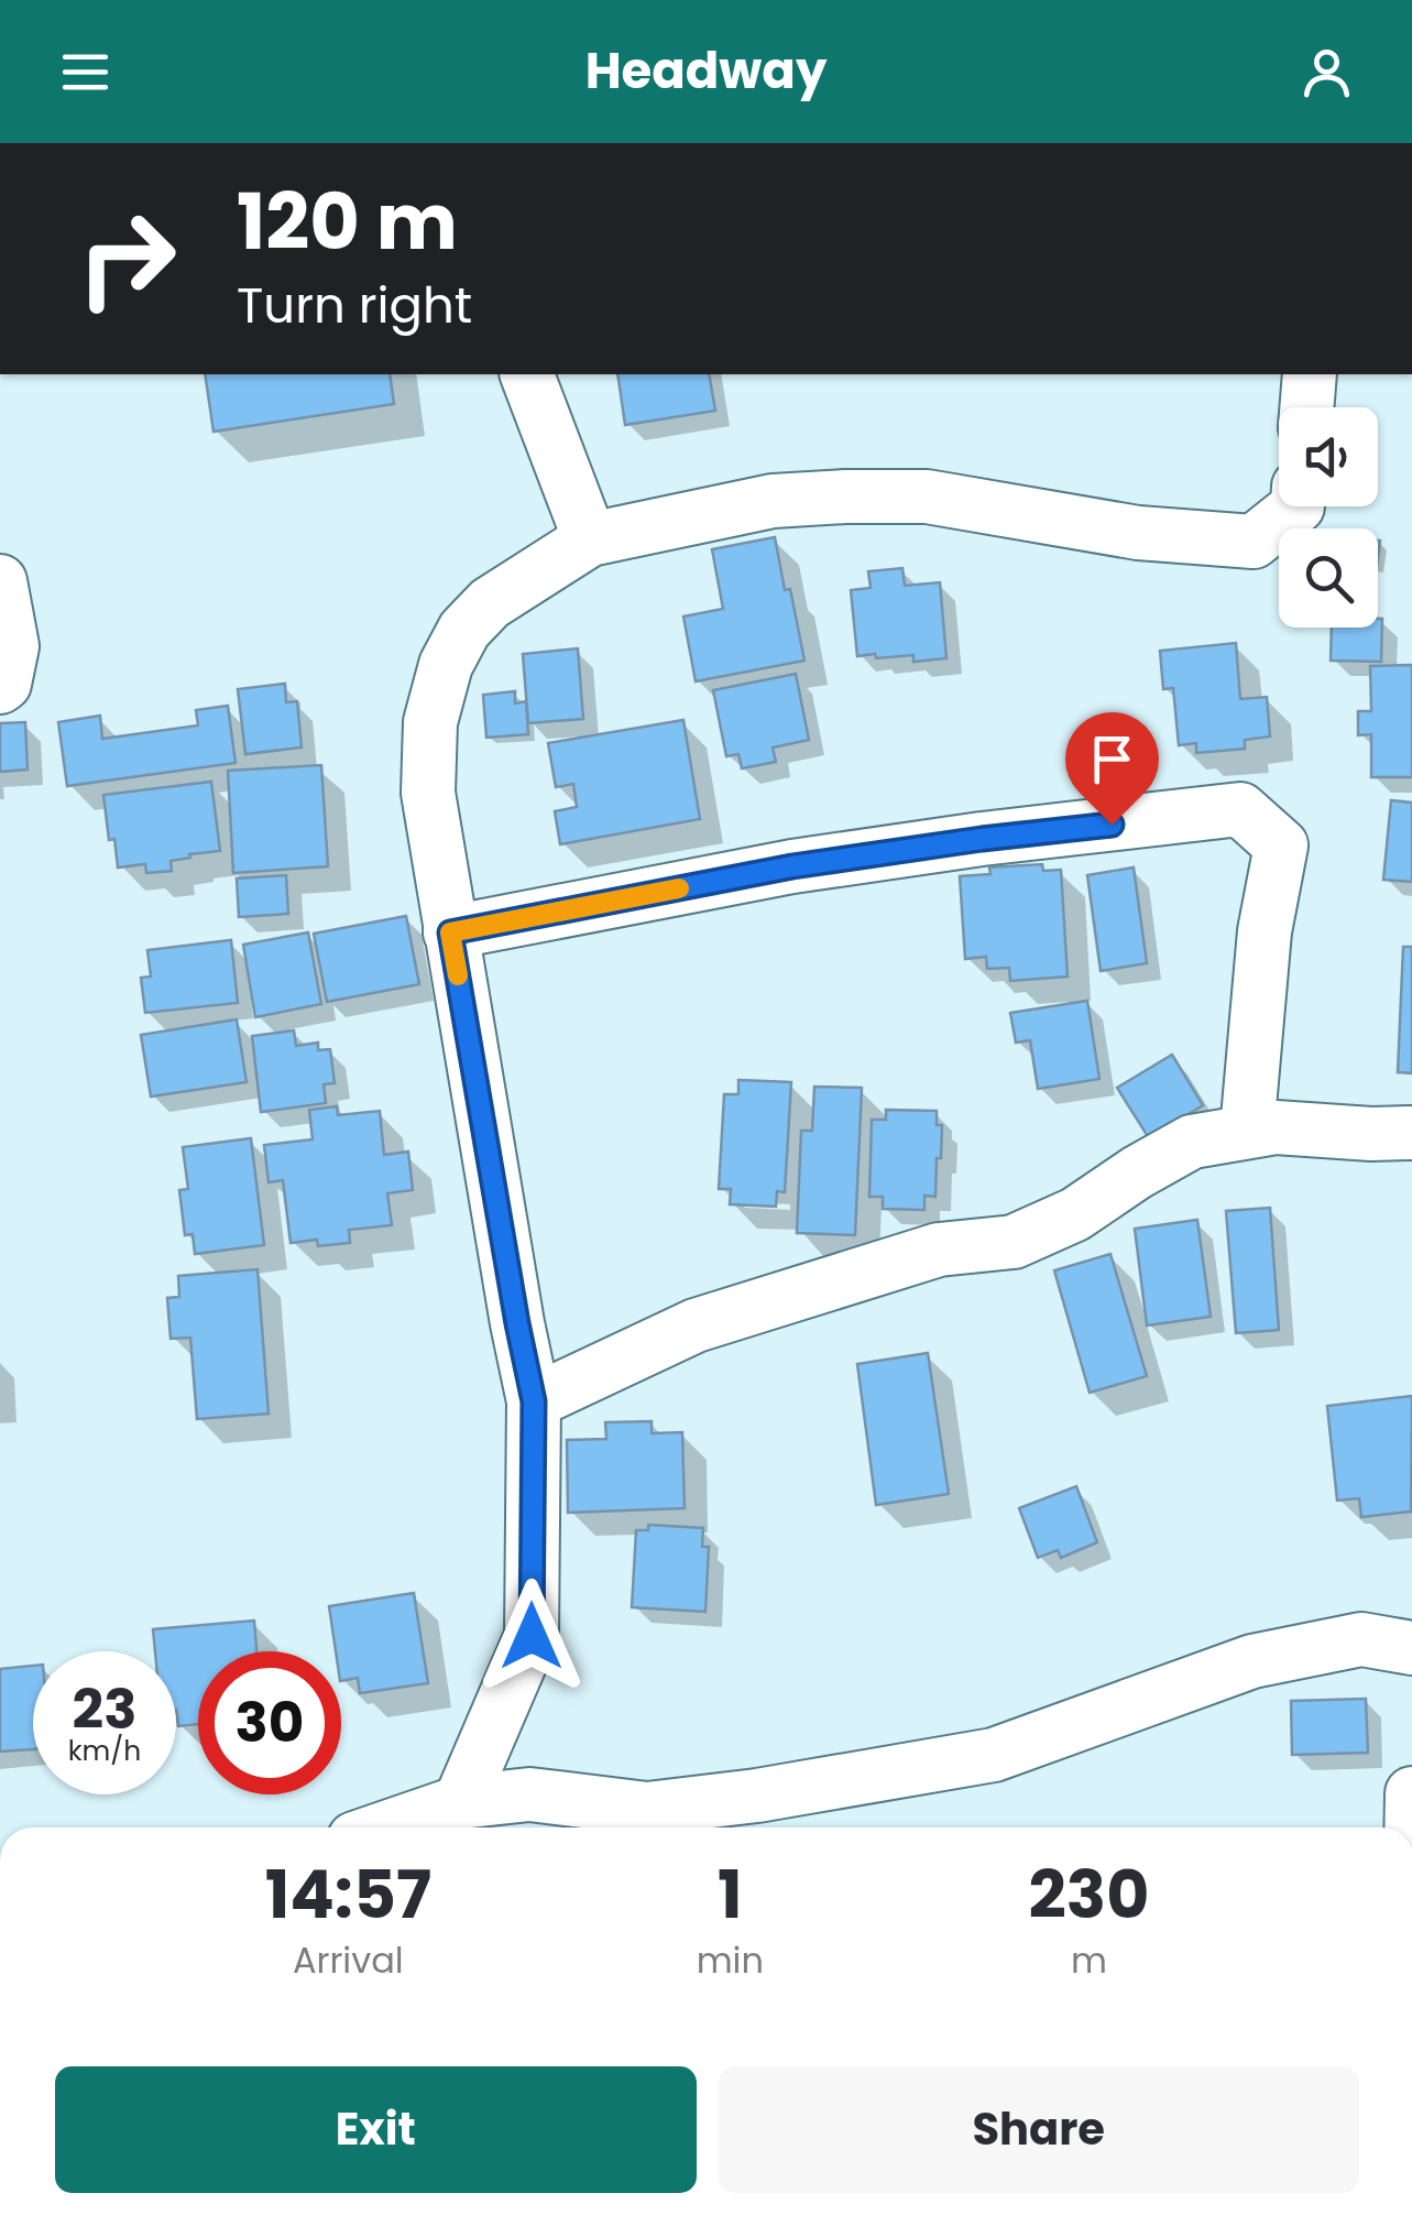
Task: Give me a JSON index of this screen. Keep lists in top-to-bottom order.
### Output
{
  "page": {
    "header": "Headway",
    "turn": ["120 m", "Turn right"],
    "speed": "23 km/h",
    "limit": "30",
    "eta": [
      "14:57",
      "Arrival",
      "1",
      "min",
      "230",
      "m"
    ],
    "buttons": ["Exit", "Share"]
  }
}
